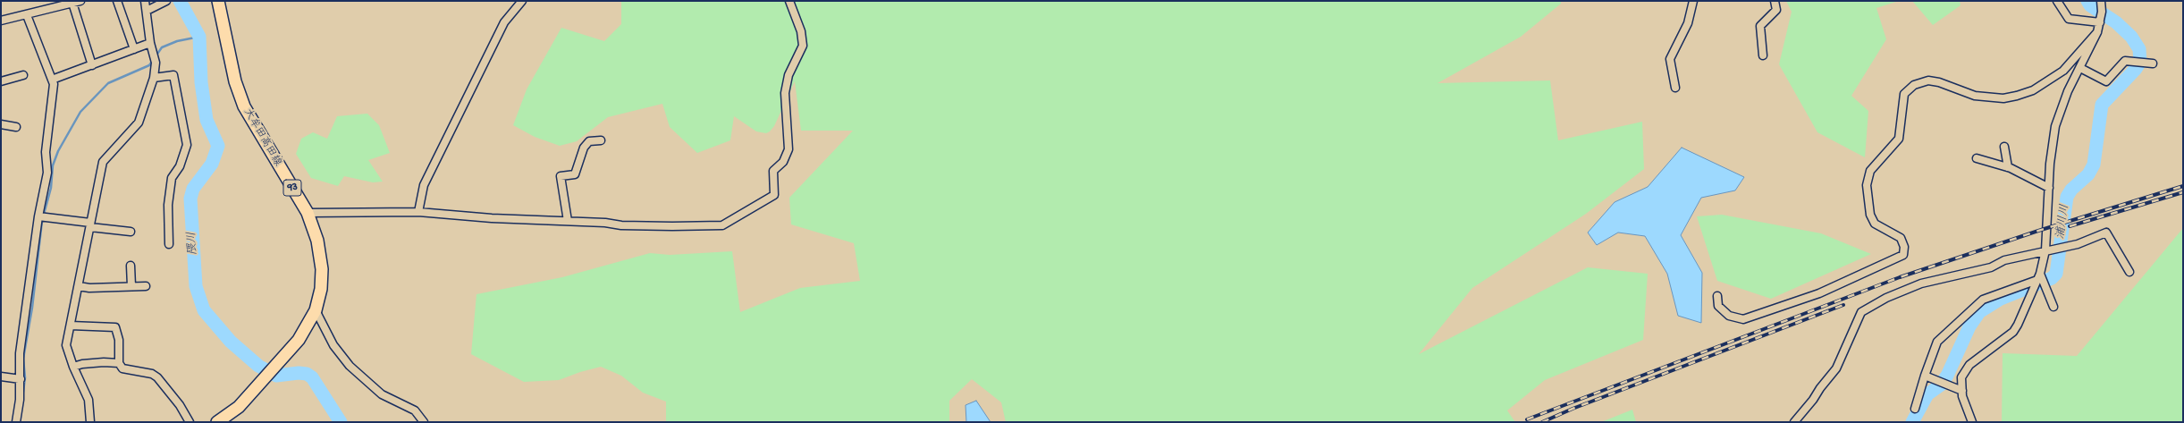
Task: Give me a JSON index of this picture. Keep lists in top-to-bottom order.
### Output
{
  "streets": {
    "main road": ["大牟田高田線", "93"]
  },
  "water": ["浦川川", "隈川"]
}
